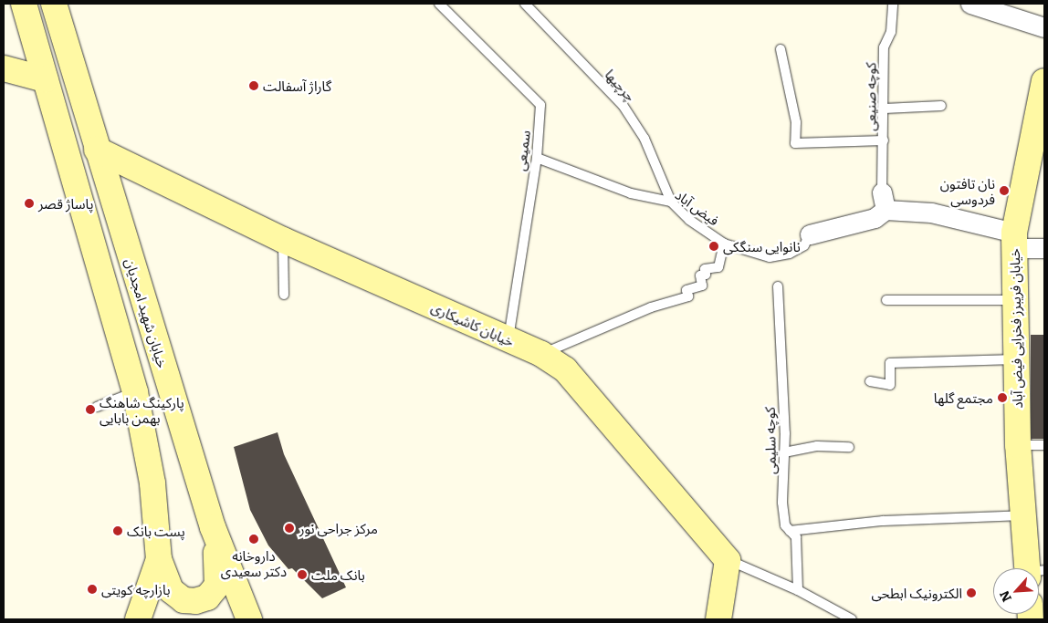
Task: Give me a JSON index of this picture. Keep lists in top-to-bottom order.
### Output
{
  "streets": {
    "main road": ["خیابان شهید امجدیان", "خیابان کاشیکاری", "خیابان فریبرز فخرایی فیض آباد"],
    "lane": [
      "چرچیها",
      "کوچه صنیعی",
      "سمیعی",
      "فیض آباد",
      "کوچه سلیمی"
    ]
  },
  "crossings": [
    ["چرچیها", "فیض آباد"],
    ["سمیعی", "فیض آباد"],
    ["سمیعی", "خیابان کاشیکاری"],
    ["خیابان شهید امجدیان", "خیابان کاشیکاری"]
  ],
  "places": [
    "گاراژ آسفالت",
    "نان تافتون فردوسی",
    "پاساژ قصر",
    "نانوایی سنگکی",
    "مجتمع گلها",
    "پارکینگ شاهنگ بهمن بابایی",
    "مرکز جراحی نور",
    "پست بانک",
    "داروخانه دکتر سعیدی",
    "بانک ملت",
    "بازارچه کویتی",
    "الکترونیک ابطحی"
  ],
  "north": "bottom left"
}
